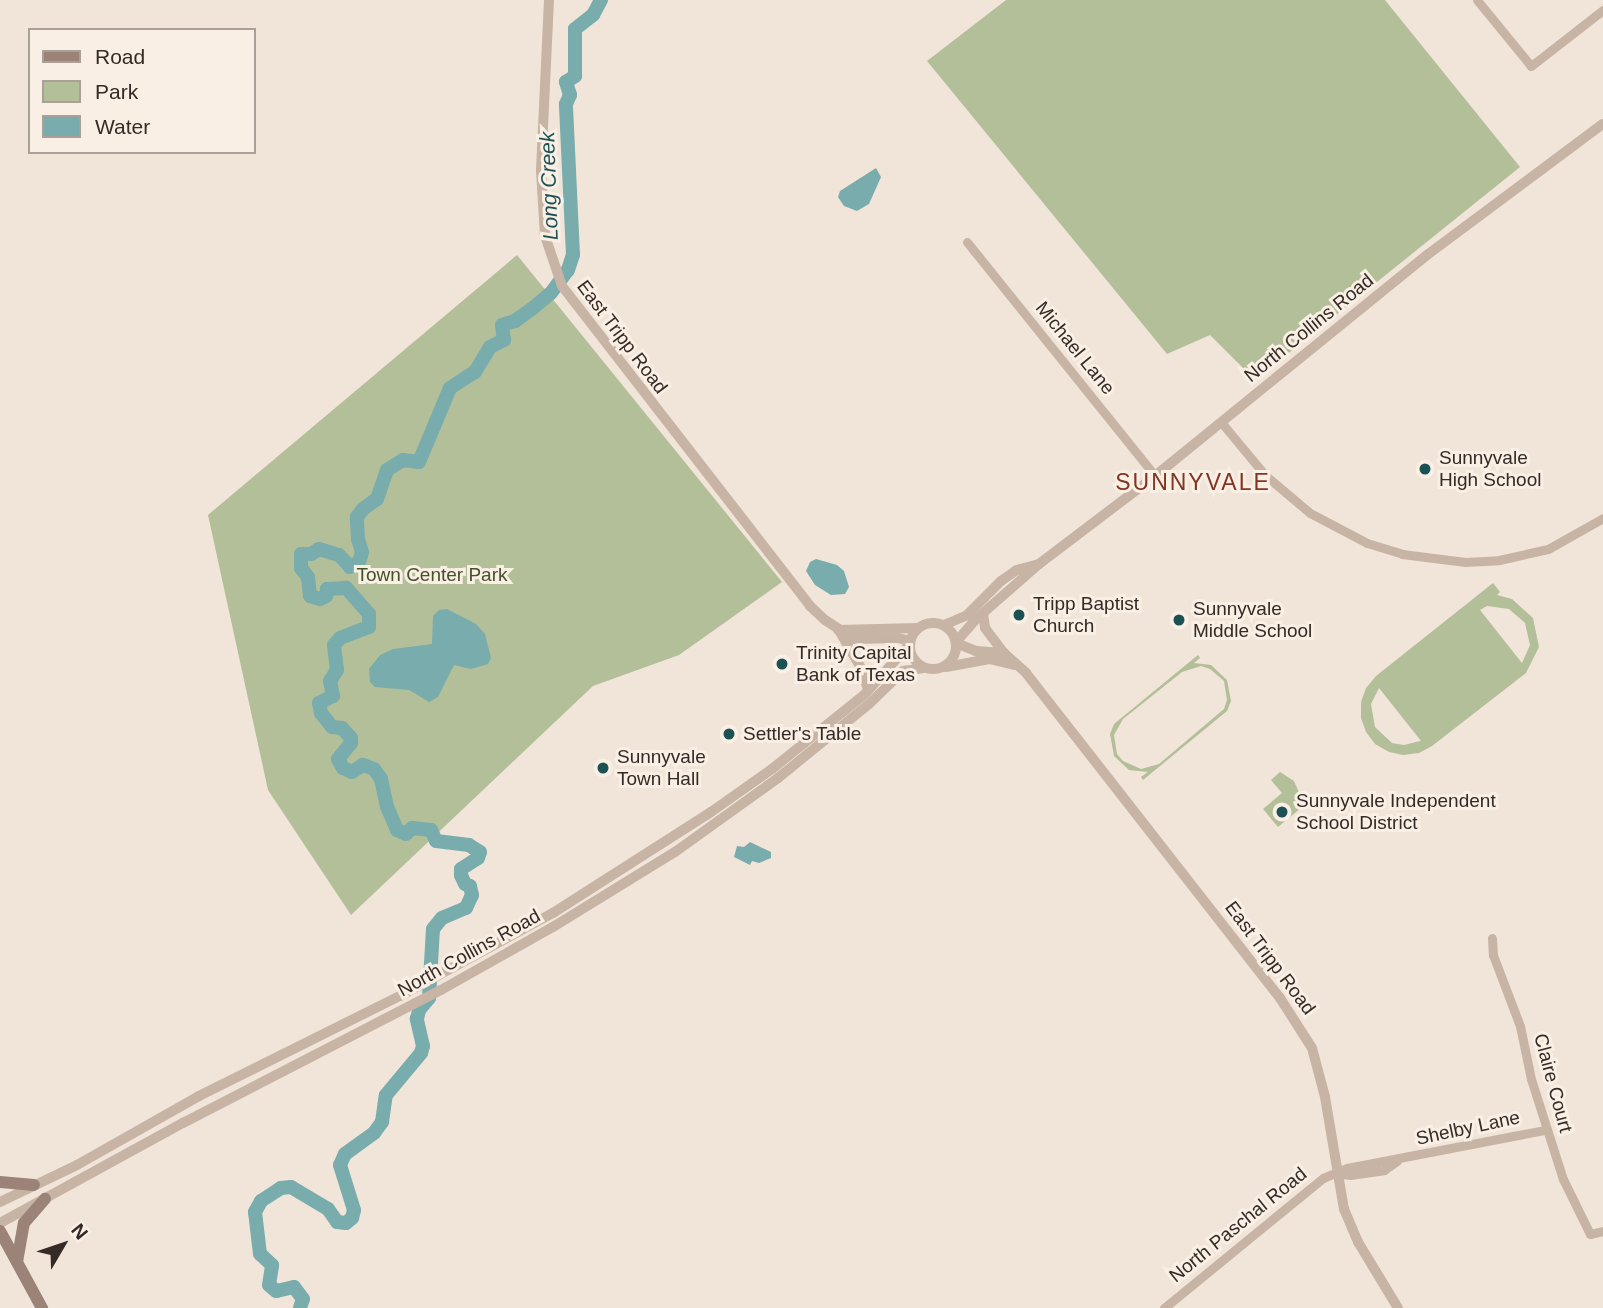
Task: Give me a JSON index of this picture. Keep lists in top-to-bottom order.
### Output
{
  "streets": {
    "street": [
      "North Collins Road",
      "East Tripp Road",
      "Michael Lane",
      "Claire Court",
      "Shelby Lane",
      "North Paschal Road"
    ]
  },
  "crossings": [
    ["North Collins Road", "East Tripp Road"],
    ["North Collins Road", "Michael Lane"],
    ["East Tripp Road", "Shelby Lane"],
    ["East Tripp Road", "North Paschal Road"],
    ["Claire Court", "Shelby Lane"],
    ["Shelby Lane", "North Paschal Road"]
  ],
  "districts": ["SUNNYVALE"],
  "water": ["Long Creek"],
  "parks": ["Town Center Park"],
  "places": [
    "Sunnyvale High School",
    "Tripp Baptist Church",
    "Sunnyvale Middle School",
    "Trinity Capital Bank of Texas",
    "Settler's Table",
    "Sunnyvale Town Hall",
    "Sunnyvale Independent School District"
  ],
  "legend": ["Road", "Park", "Water"],
  "north": "top right"
}
